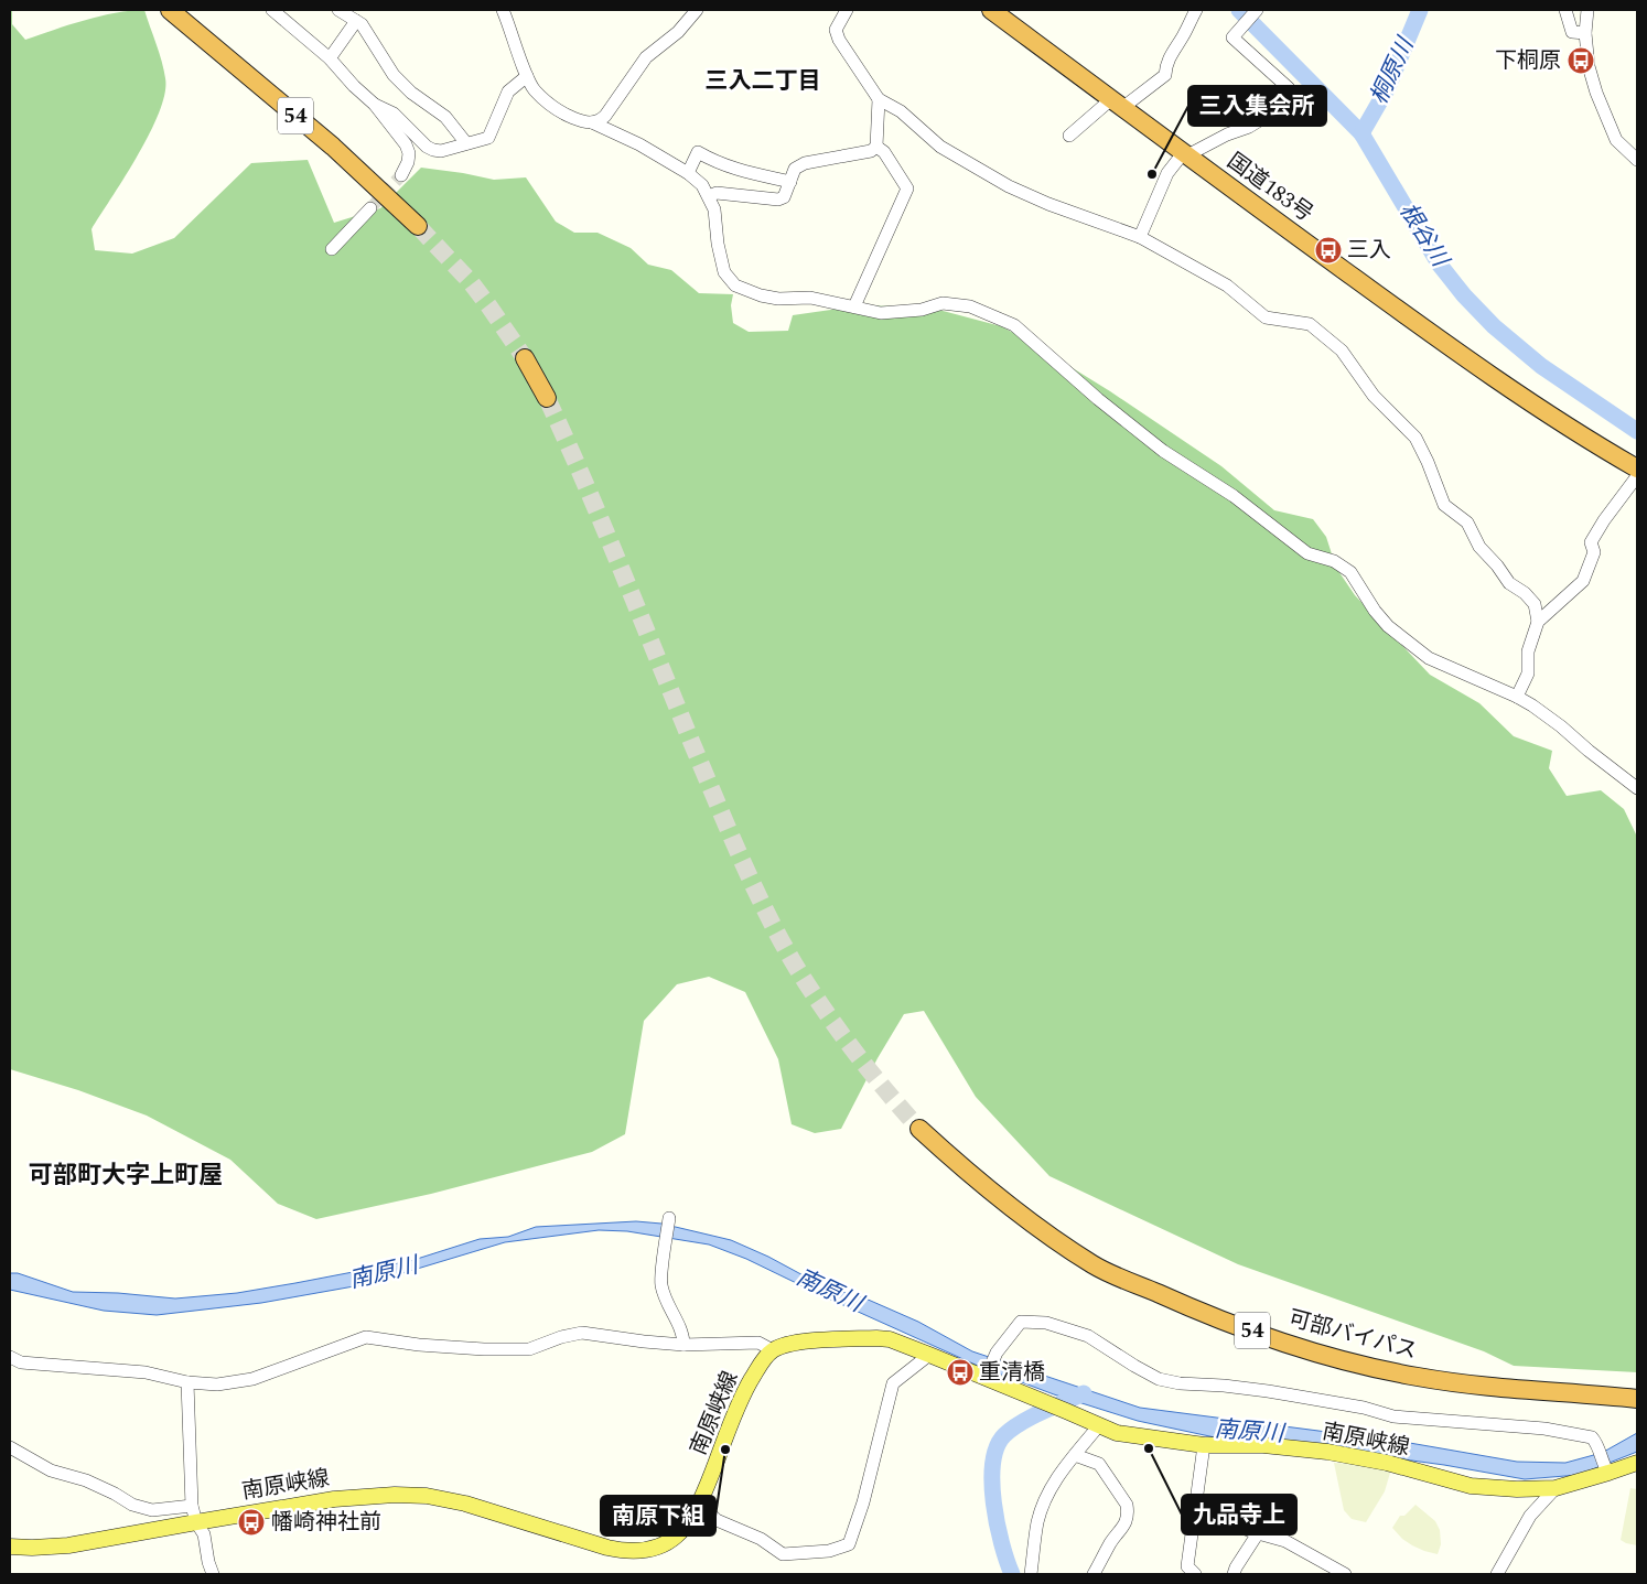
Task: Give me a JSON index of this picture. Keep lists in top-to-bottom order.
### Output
{
  "streets": {
    "highway": ["54", "国道183号", "可部バイパス"],
    "main road": ["南原峡線"]
  },
  "districts": ["三入二丁目", "可部町大字上町屋"],
  "water": ["桐原川", "根谷川", "南原川"],
  "places": {
    "bus stop": [
      "下桐原",
      "三入",
      "重清橋",
      "幡崎神社前"
    ],
    "other": ["三入集会所", "九品寺上", "南原下組"]
  }
}
